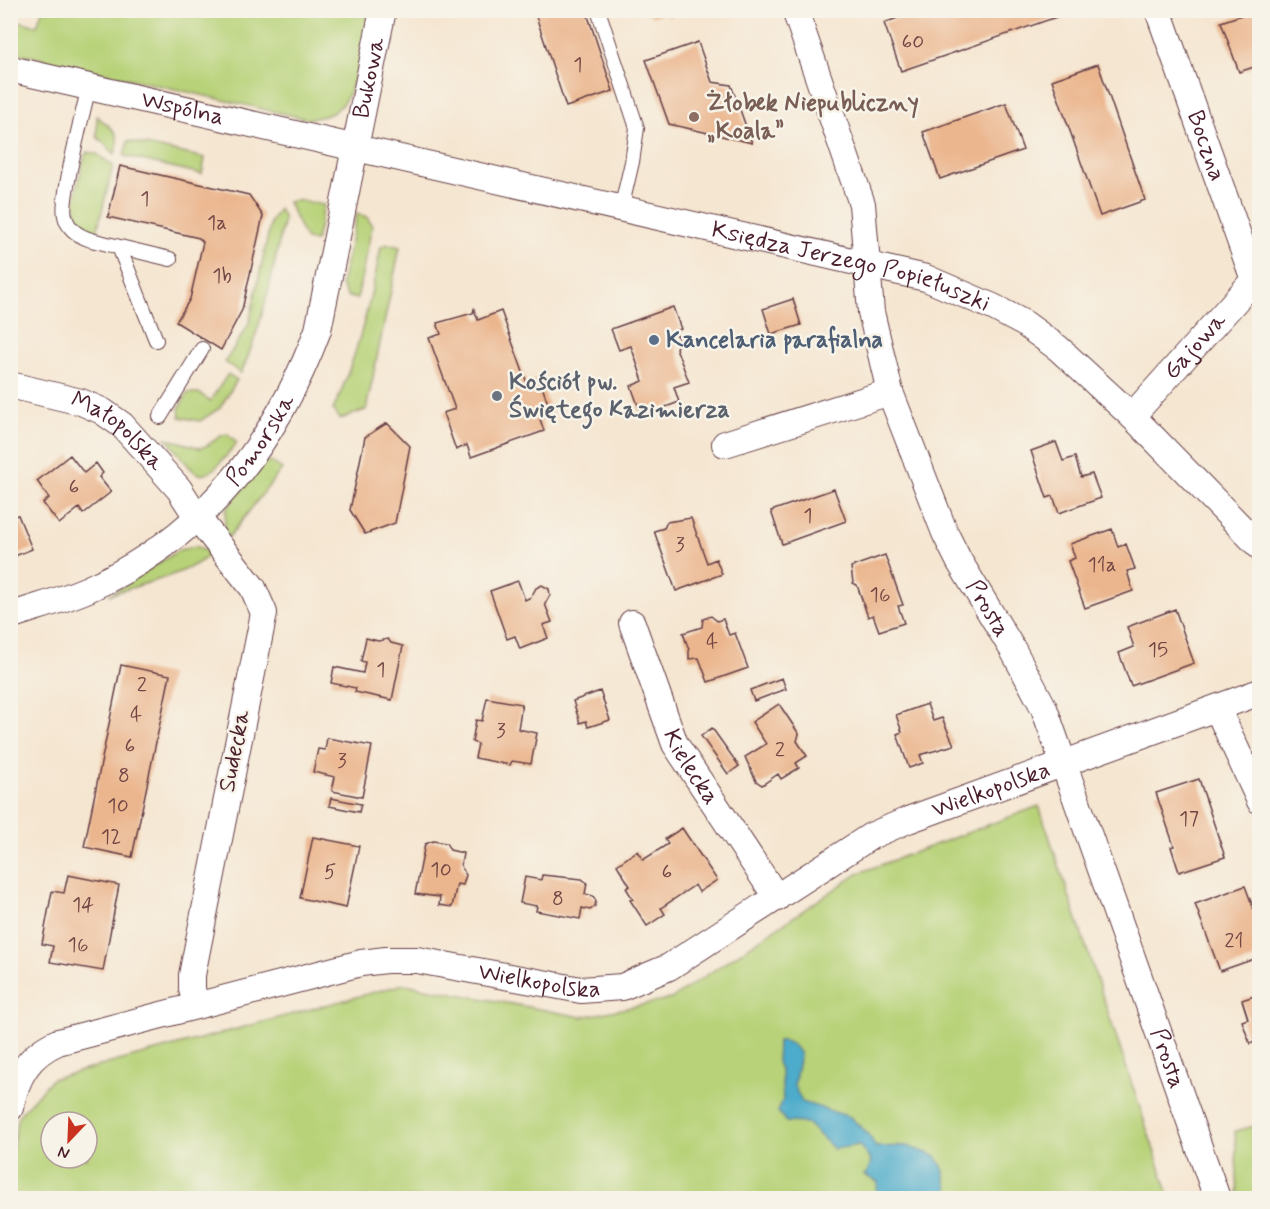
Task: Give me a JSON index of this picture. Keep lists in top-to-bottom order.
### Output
{
  "streets": {
    "street": [
      "Bukowa",
      "Wspólna",
      "Boczna",
      "Księdza Jerzego Popiełuszki",
      "Gajowa",
      "Małopolska",
      "Pomorska",
      "Prosta",
      "Sudecka",
      "Kielecka",
      "Wielkopolska"
    ]
  },
  "crossings": [
    ["Bukowa", "Wspólna"],
    ["Bukowa", "Księdza Jerzego Popiełuszki"],
    ["Bukowa", "Pomorska"],
    ["Wspólna", "Księdza Jerzego Popiełuszki"],
    ["Wspólna", "Pomorska"],
    ["Boczna", "Gajowa"],
    ["Księdza Jerzego Popiełuszki", "Gajowa"],
    ["Księdza Jerzego Popiełuszki", "Pomorska"],
    ["Księdza Jerzego Popiełuszki", "Prosta"],
    ["Małopolska", "Pomorska"],
    ["Małopolska", "Sudecka"],
    ["Pomorska", "Sudecka"],
    ["Prosta", "Wielkopolska"],
    ["Sudecka", "Wielkopolska"],
    ["Kielecka", "Wielkopolska"]
  ],
  "places": ["Żłobek Niepubliczny „Koala”", "Kancelaria parafialna", "Kościół pw. Świętego Kazimierza"],
  "house_numbers": [
    "60",
    "1",
    "1",
    "1a",
    "1b",
    "6",
    "1",
    "3",
    "11a",
    "16",
    "4",
    "15",
    "1",
    "2",
    "4",
    "3",
    "6",
    "2",
    "3",
    "8",
    "10",
    "17",
    "12",
    "10",
    "5",
    "6",
    "8",
    "14",
    "21",
    "16"
  ],
  "north": "bottom left"
}
